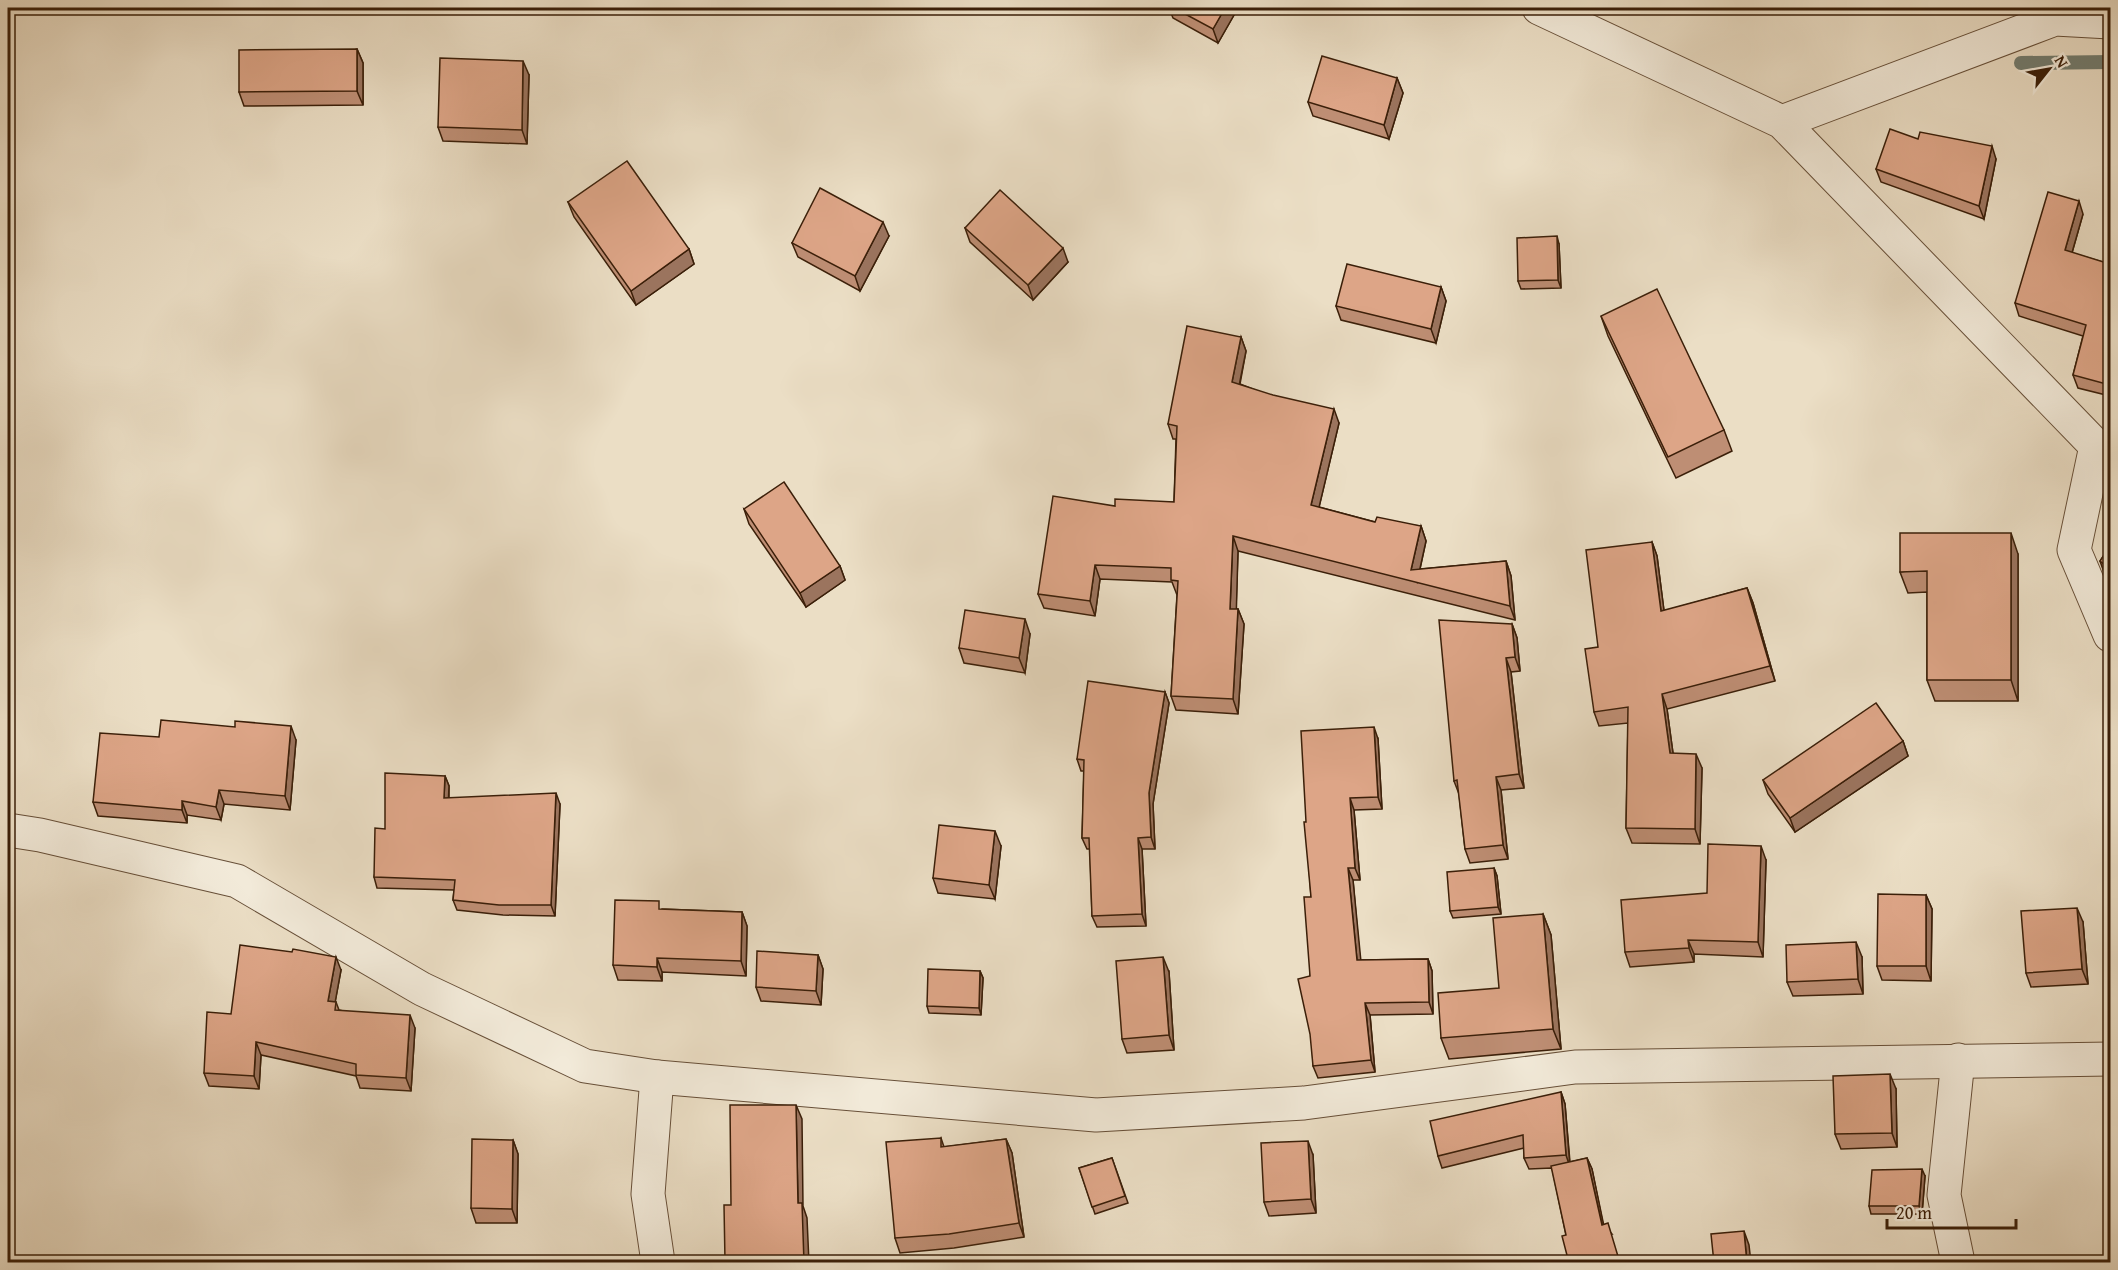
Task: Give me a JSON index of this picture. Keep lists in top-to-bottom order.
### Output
{
  "scale_bar": "20 m",
  "north": "top right"
}
